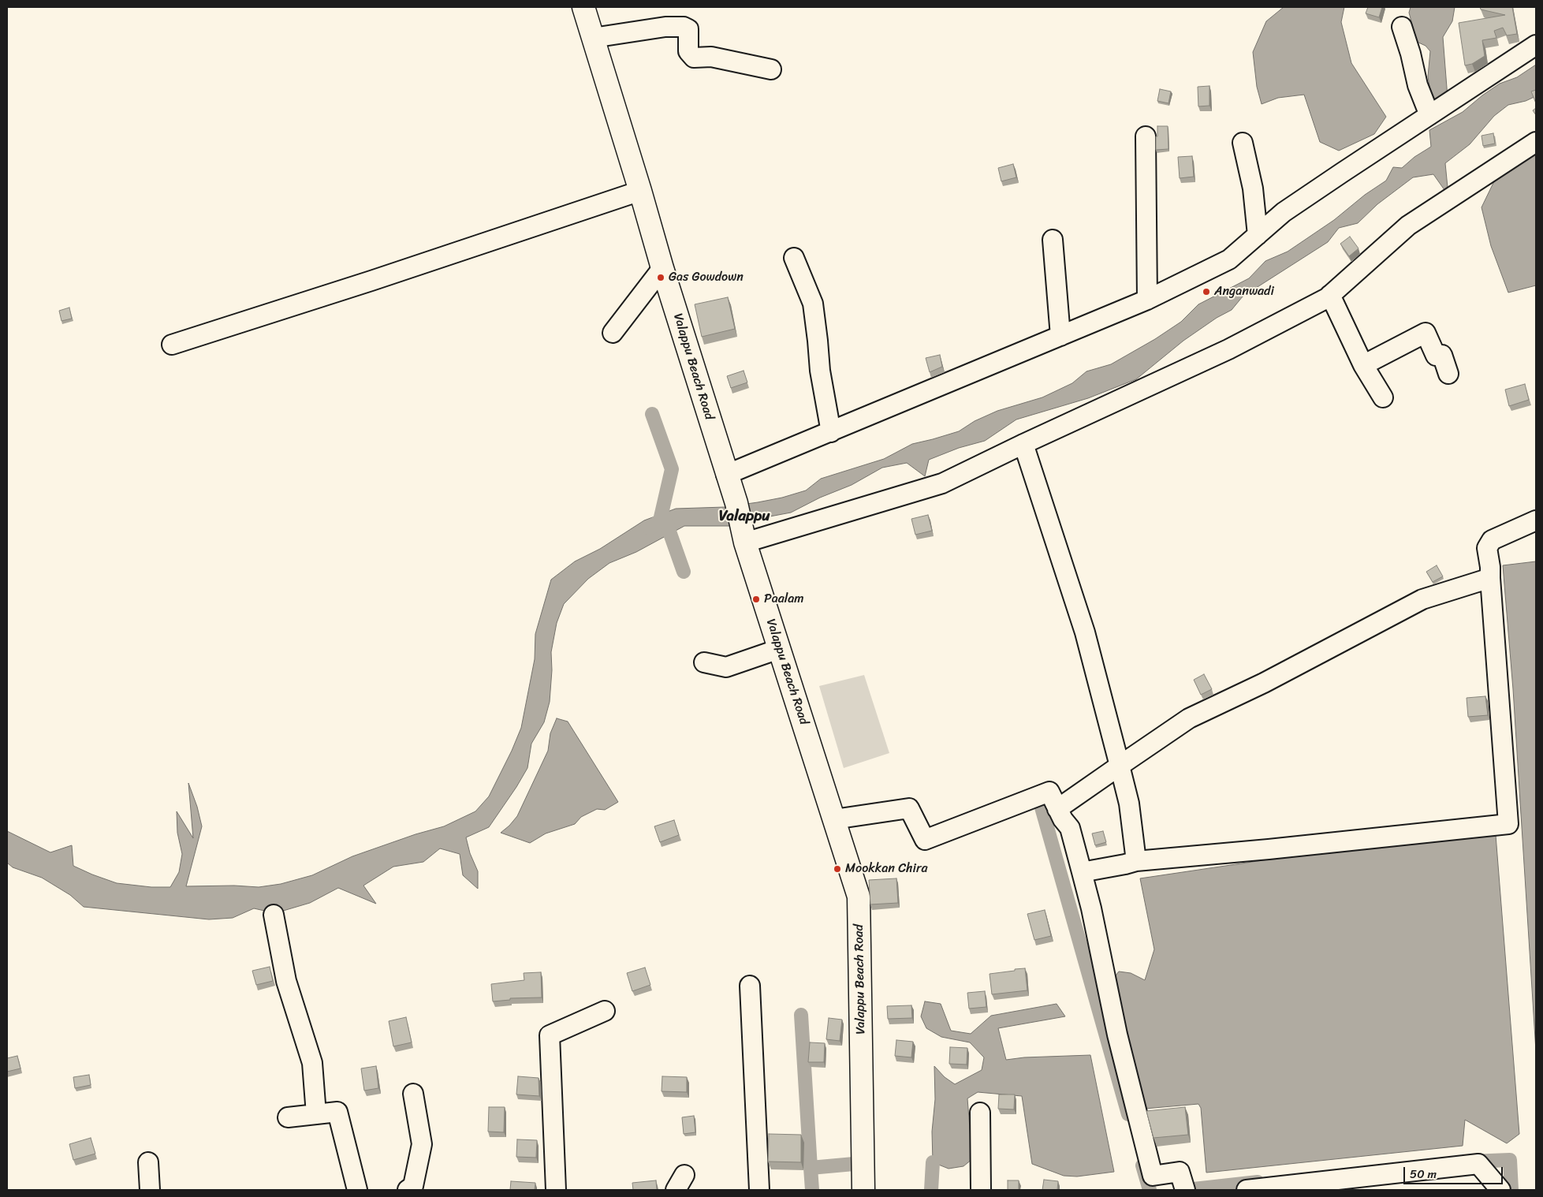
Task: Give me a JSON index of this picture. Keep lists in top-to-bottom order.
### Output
{
  "streets": {
    "main road": ["Valappu Beach Road"]
  },
  "districts": ["Valappu"],
  "places": [
    "Gas Gowdown",
    "Anganwadi",
    "Paalam",
    "Mookkan Chira"
  ],
  "scale_bar": "50 m"
}
